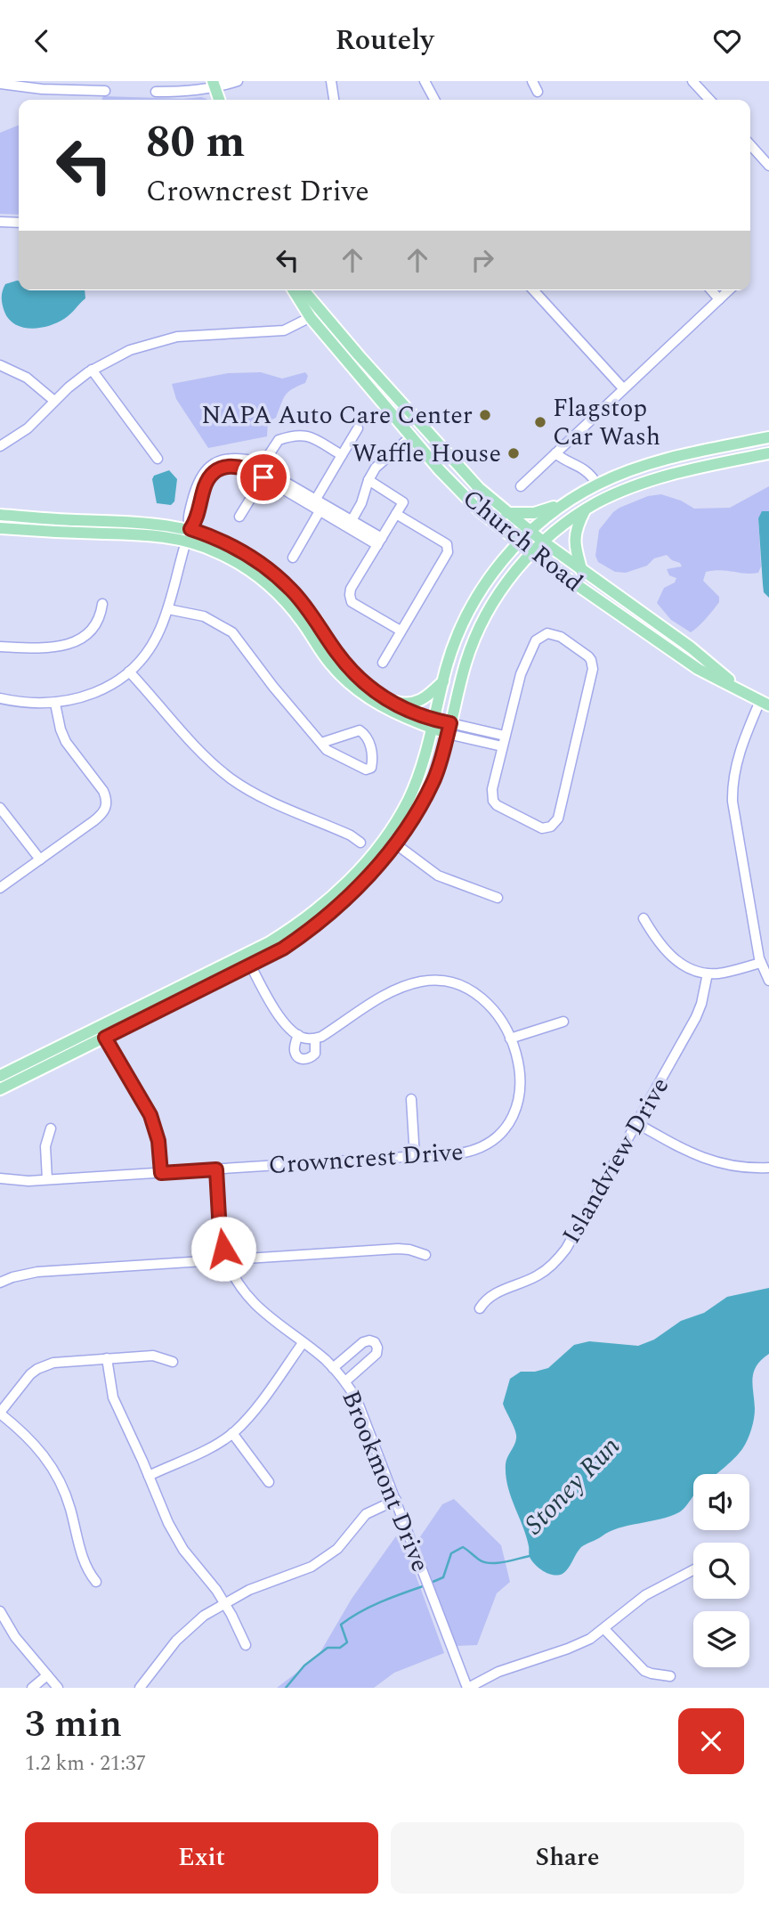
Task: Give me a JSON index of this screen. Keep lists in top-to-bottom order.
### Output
{
  "streets": {
    "main road": ["Church Road"],
    "street": ["Crowncrest Drive", "Islandview Drive", "Brookmont Drive"]
  },
  "crossings": [
    ["Crowncrest Drive", "Brookmont Drive"]
  ],
  "water": ["Stoney Run"],
  "places": ["NAPA Auto Care Center", "Flagstop Car Wash", "Waffle House"],
  "page": {
    "header": "Routely",
    "turn": ["80 m", "Crowncrest Drive"],
    "heading": ["3 min", "1.2 km · 21:37"],
    "buttons": ["Exit", "Share"]
  }
}
